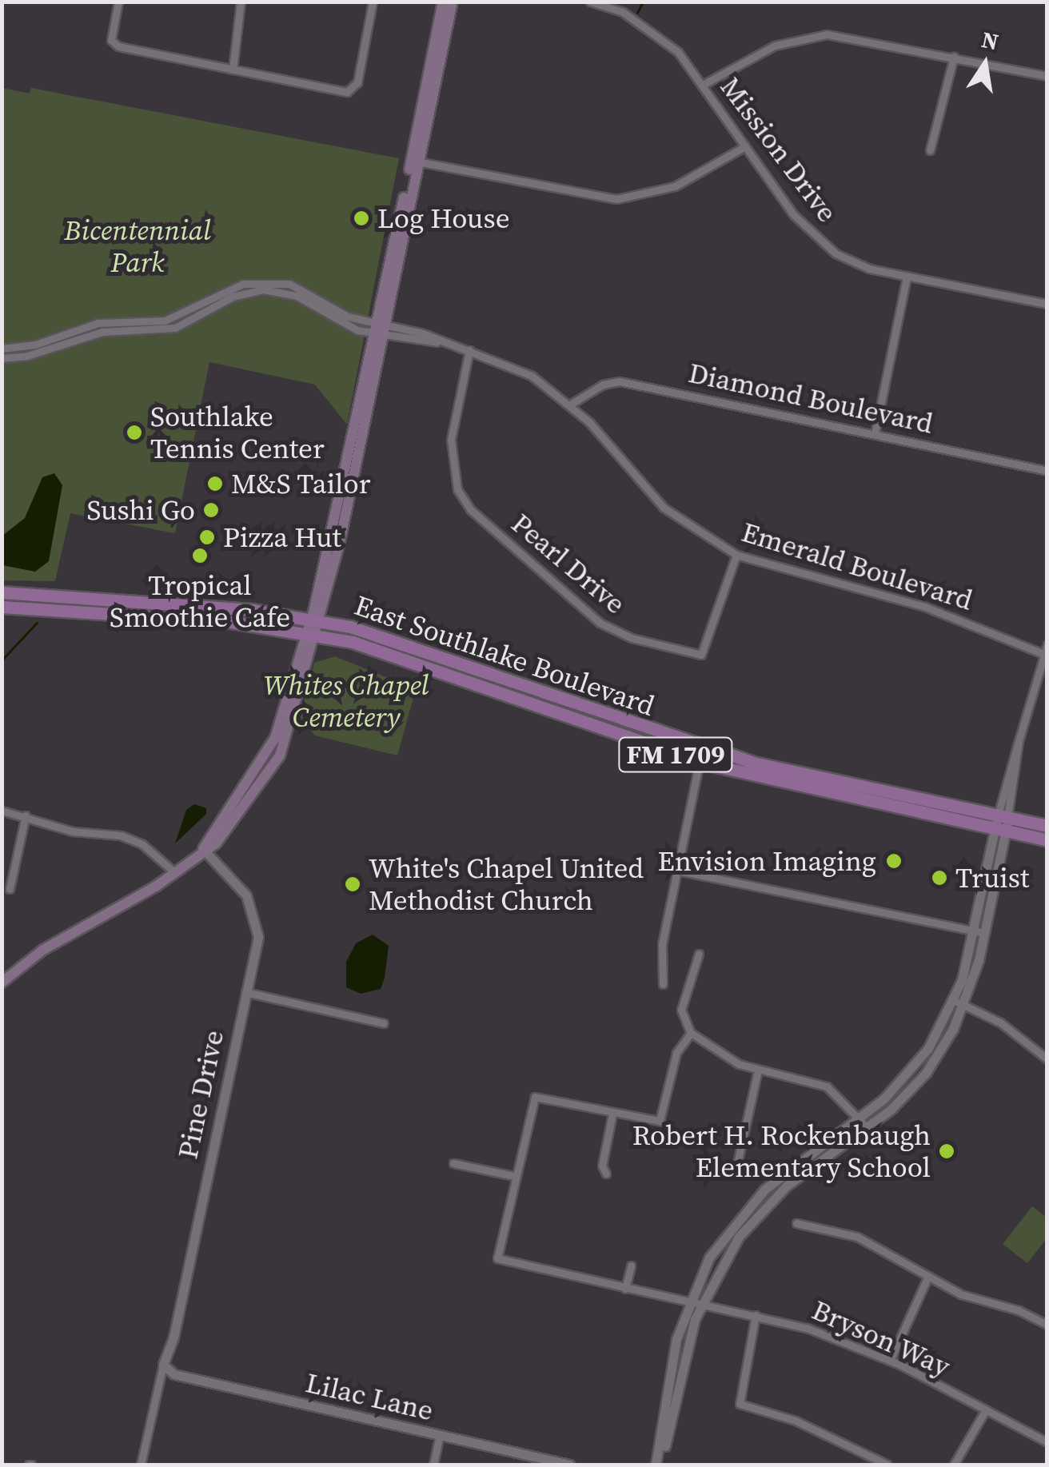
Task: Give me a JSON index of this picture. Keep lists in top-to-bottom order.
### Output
{
  "streets": {
    "main road": ["East Southlake Boulevard", "FM 1709"],
    "street": [
      "Mission Drive",
      "Diamond Boulevard",
      "Pearl Drive",
      "Emerald Boulevard",
      "Pine Drive",
      "Bryson Way",
      "Lilac Lane"
    ]
  },
  "crossings": [
    ["Diamond Boulevard", "Emerald Boulevard"],
    ["Pearl Drive", "Emerald Boulevard"],
    ["East Southlake Boulevard", "FM 1709"],
    ["Pine Drive", "Lilac Lane"]
  ],
  "parks": ["Bicentennial Park", "Whites Chapel Cemetery"],
  "places": [
    "Log House",
    "Southlake Tennis Center",
    "M&S Tailor",
    "Sushi Go",
    "Pizza Hut",
    "Tropical Smoothie Cafe",
    "Envision Imaging",
    "Truist",
    "White's Chapel United Methodist Church",
    "Robert H. Rockenbaugh Elementary School"
  ],
  "north": "top"
}
